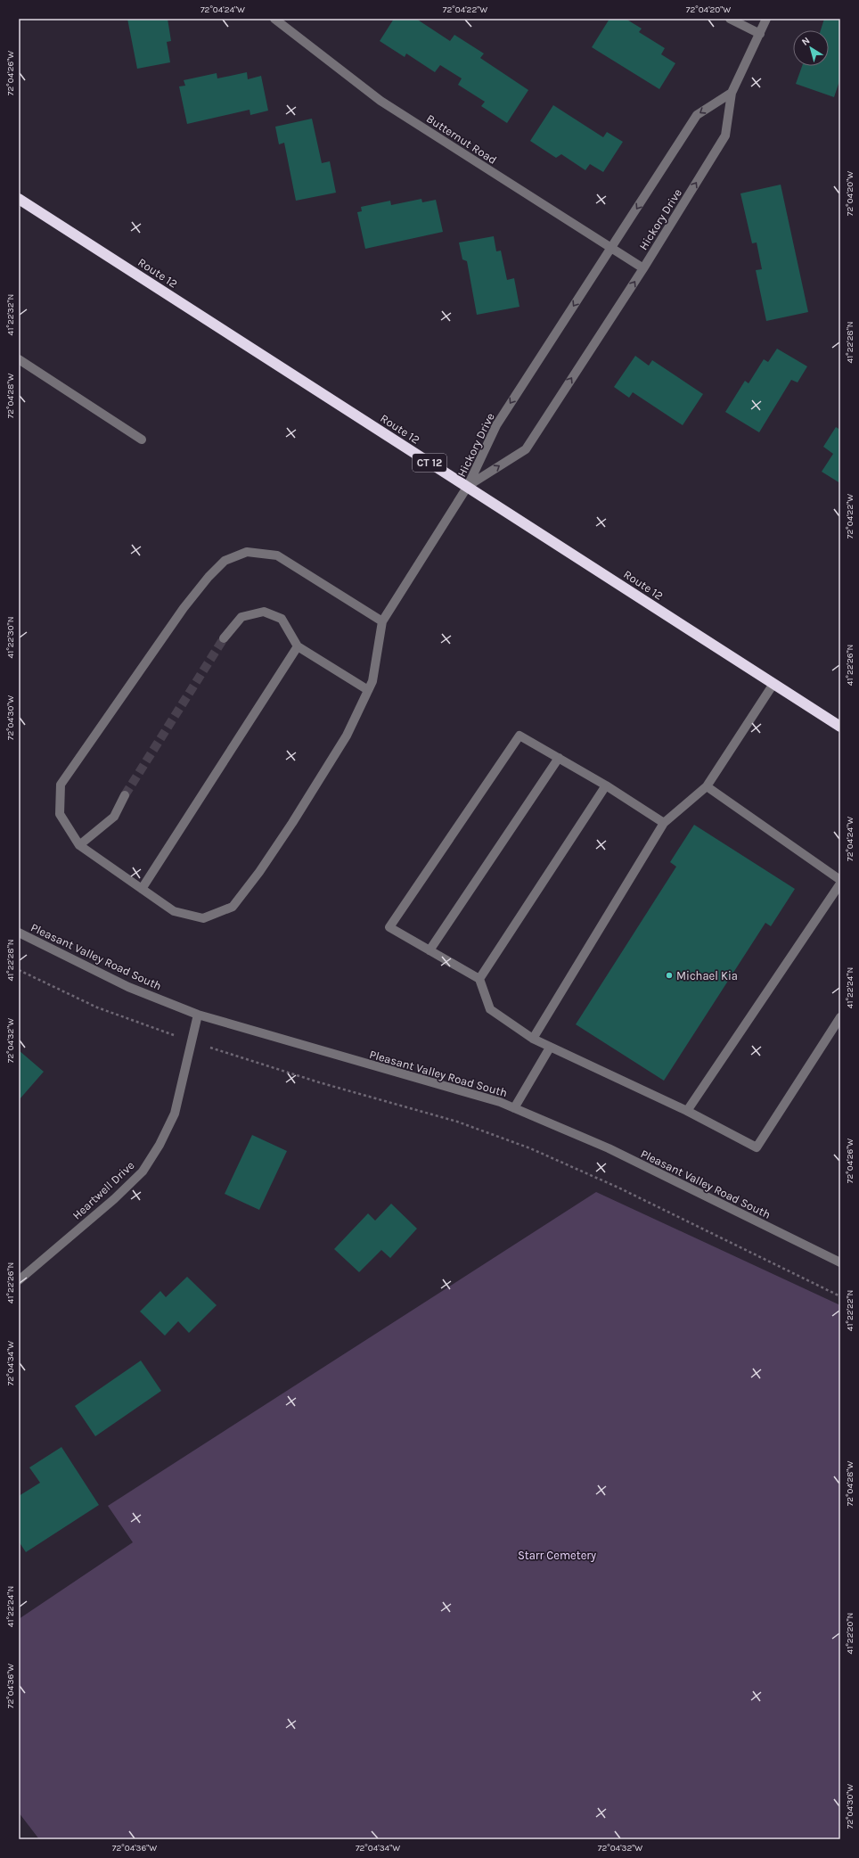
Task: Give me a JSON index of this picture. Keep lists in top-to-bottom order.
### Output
{
  "streets": {
    "highway": ["Route 12", "CT 12"],
    "street": [
      "Butternut Road",
      "Hickory Drive",
      "Pleasant Valley Road South",
      "Heartwell Drive"
    ]
  },
  "crossings": [
    ["Butternut Road", "Hickory Drive"],
    ["Hickory Drive", "Route 12"],
    ["Pleasant Valley Road South", "Heartwell Drive"]
  ],
  "parks": ["Starr Cemetery"],
  "places": ["Michael Kia"],
  "north": "top left",
  "coordinates": [
    "72°04'24\"W",
    "72°04'22\"W",
    "72°04'20\"W",
    "72°04'26\"W",
    "41°22'32\"N",
    "41°22'28\"N",
    "72°04'28\"W",
    "41°22'30\"N",
    "41°22'26\"N",
    "72°04'30\"W",
    "41°22'24\"N",
    "72°04'32\"W",
    "41°22'22\"N",
    "72°04'34\"W",
    "41°22'20\"N",
    "72°04'36\"W"
  ]
}
